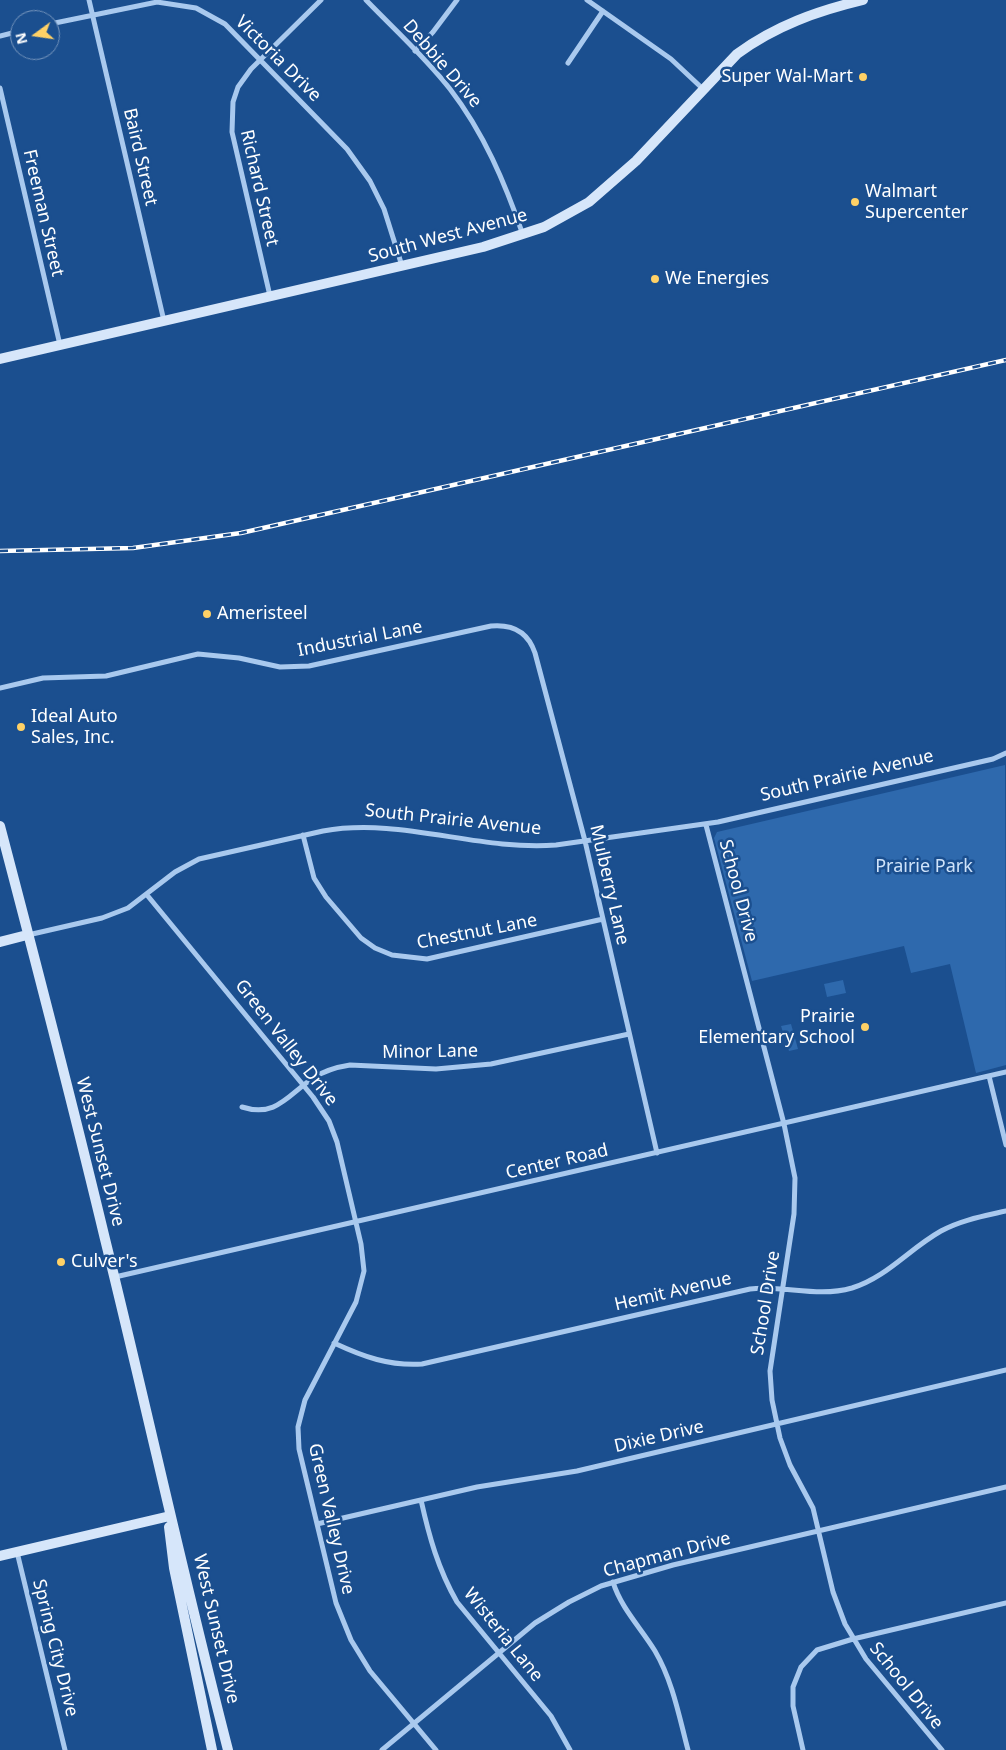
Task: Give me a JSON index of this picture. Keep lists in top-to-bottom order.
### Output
{
  "streets": {
    "main road": ["South West Avenue", "South Prairie Avenue", "West Sunset Drive"],
    "street": [
      "Victoria Drive",
      "Debbie Drive",
      "Baird Street",
      "Richard Street",
      "Freeman Street",
      "Industrial Lane",
      "Mulberry Lane",
      "School Drive",
      "Chestnut Lane",
      "Green Valley Drive",
      "Minor Lane",
      "Center Road",
      "Hemit Avenue",
      "Dixie Drive",
      "Chapman Drive",
      "Wisteria Lane",
      "Spring City Drive"
    ]
  },
  "crossings": [
    ["Victoria Drive", "Baird Street"],
    ["Victoria Drive", "Richard Street"],
    ["Victoria Drive", "South West Avenue"],
    ["Debbie Drive", "South West Avenue"],
    ["Baird Street", "South West Avenue"],
    ["Richard Street", "South West Avenue"],
    ["Freeman Street", "South West Avenue"],
    ["Industrial Lane", "Mulberry Lane"],
    ["South Prairie Avenue", "Mulberry Lane"],
    ["South Prairie Avenue", "School Drive"],
    ["South Prairie Avenue", "Chestnut Lane"],
    ["South Prairie Avenue", "Green Valley Drive"],
    ["South Prairie Avenue", "West Sunset Drive"],
    ["Mulberry Lane", "Chestnut Lane"],
    ["Mulberry Lane", "Minor Lane"],
    ["Mulberry Lane", "Center Road"],
    ["School Drive", "Center Road"],
    ["School Drive", "Hemit Avenue"],
    ["School Drive", "Dixie Drive"],
    ["School Drive", "Chapman Drive"],
    ["Green Valley Drive", "Minor Lane"],
    ["Green Valley Drive", "Center Road"],
    ["Green Valley Drive", "Hemit Avenue"],
    ["Green Valley Drive", "Dixie Drive"],
    ["Green Valley Drive", "Chapman Drive"],
    ["West Sunset Drive", "Center Road"],
    ["Dixie Drive", "Wisteria Lane"],
    ["Chapman Drive", "Wisteria Lane"]
  ],
  "parks": ["Prairie Park"],
  "places": [
    "Super Wal-Mart",
    "Walmart Supercenter",
    "We Energies",
    "Ameristeel",
    "Ideal Auto Sales, Inc.",
    "Prairie Elementary School",
    "Culver's"
  ],
  "north": "left"
}
